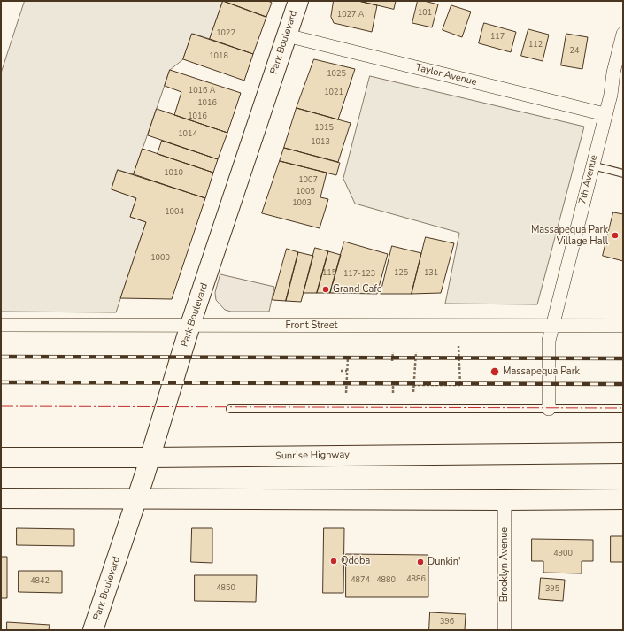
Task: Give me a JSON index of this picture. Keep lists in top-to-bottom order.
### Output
{
  "streets": {
    "main road": ["Park Boulevard", "Sunrise Highway"],
    "street": [
      "Taylor Avenue",
      "7th Avenue",
      "Front Street",
      "Brooklyn Avenue"
    ]
  },
  "crossings": [
    ["Park Boulevard", "Taylor Avenue"],
    ["Park Boulevard", "Front Street"],
    ["Park Boulevard", "Sunrise Highway"],
    ["Taylor Avenue", "7th Avenue"],
    ["7th Avenue", "Front Street"]
  ],
  "places": [
    "Massapequa Park Village Hall",
    "Grand Cafe",
    "Massapequa Park",
    "Qdoba",
    "Dunkin'"
  ],
  "house_numbers": [
    "101",
    "1027 A",
    "1022",
    "117",
    "112",
    "24",
    "1018",
    "1025",
    "1016 A",
    "1021",
    "1016",
    "1016",
    "1015",
    "1014",
    "1013",
    "1010",
    "1007",
    "1005",
    "1003",
    "1004",
    "1000",
    "115",
    "125",
    "131",
    "117-123",
    "4900",
    "4886",
    "4874",
    "4880",
    "4842",
    "4850",
    "395",
    "396"
  ]
}
